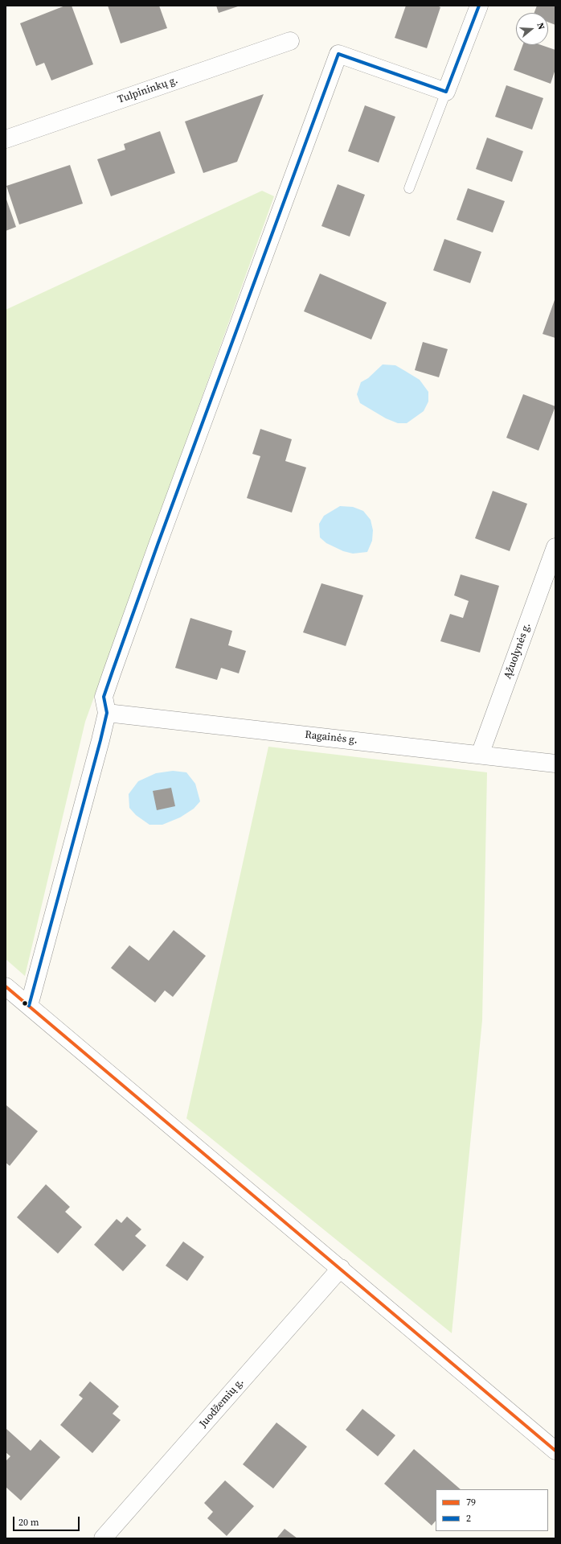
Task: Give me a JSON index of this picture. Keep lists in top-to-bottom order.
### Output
{
  "streets": {
    "street": [
      "Tulpininkų g.",
      "Ąžuolynės g.",
      "Ragainės g.",
      "Juodžemių g."
    ]
  },
  "crossings": [
    ["Ąžuolynės g.", "Ragainės g."]
  ],
  "lines": ["transit line 2", "transit line 79"],
  "legend": ["79", "2"],
  "scale_bar": "20 m",
  "north": "right"
}
